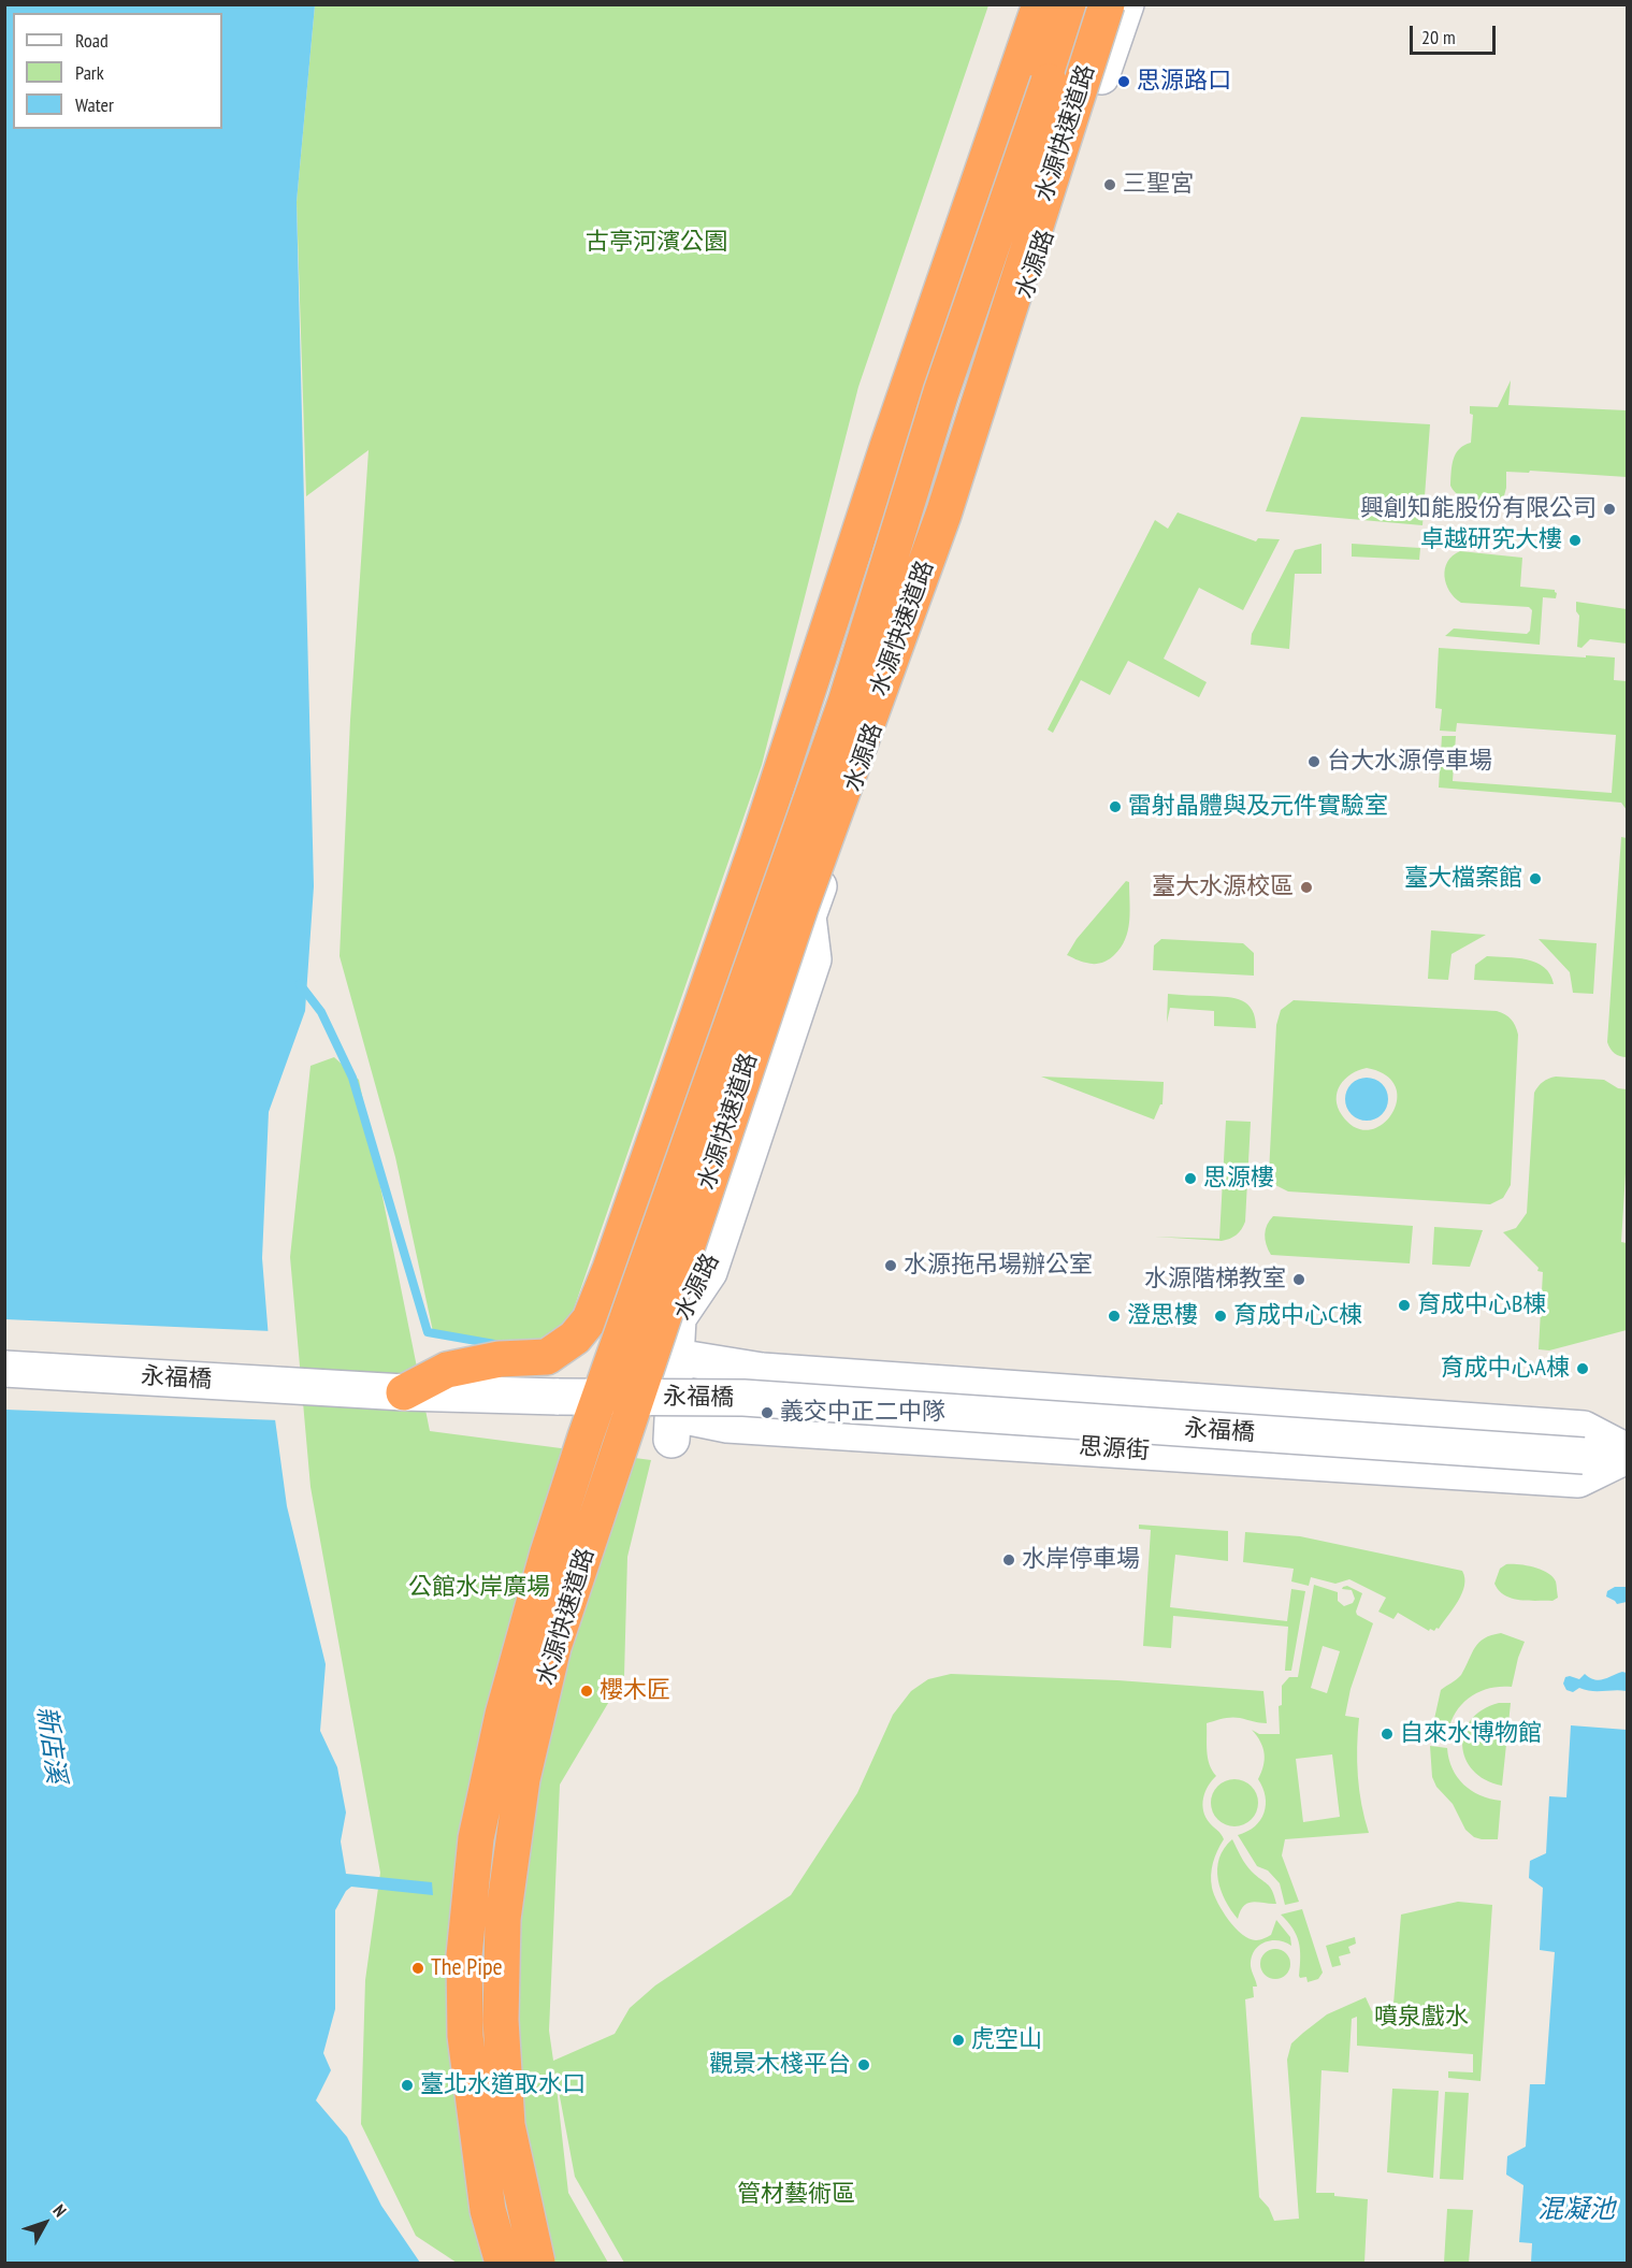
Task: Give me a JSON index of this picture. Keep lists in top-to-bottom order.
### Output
{
  "streets": {
    "highway": ["水源快速道路"],
    "street": ["水源路", "永福橋", "思源街"]
  },
  "crossings": [
    ["水源路", "思源街"],
    ["永福橋", "思源街"]
  ],
  "water": ["新店溪", "混凝池"],
  "parks": [
    "古亭河濱公園",
    "公館水岸廣場",
    "噴泉戲水",
    "管材藝術區"
  ],
  "places": [
    "思源路口",
    "三聖宮",
    "興創知能股份有限公司",
    "卓越研究大樓",
    "台大水源停車場",
    "雷射晶體與及元件實驗室",
    "臺大檔案館",
    "臺大水源校區",
    "思源樓",
    "水源拖吊場辦公室",
    "水源階梯教室",
    "育成中心B棟",
    "澄思樓",
    "育成中心C棟",
    "育成中心A棟",
    "義交中正二中隊",
    "水岸停車場",
    "櫻木匠",
    "自來水博物館",
    "The Pipe",
    "虎空山",
    "觀景木棧平台",
    "臺北水道取水口"
  ],
  "legend": ["Road", "Park", "Water"],
  "scale_bar": "20 m",
  "north": "top right"
}
